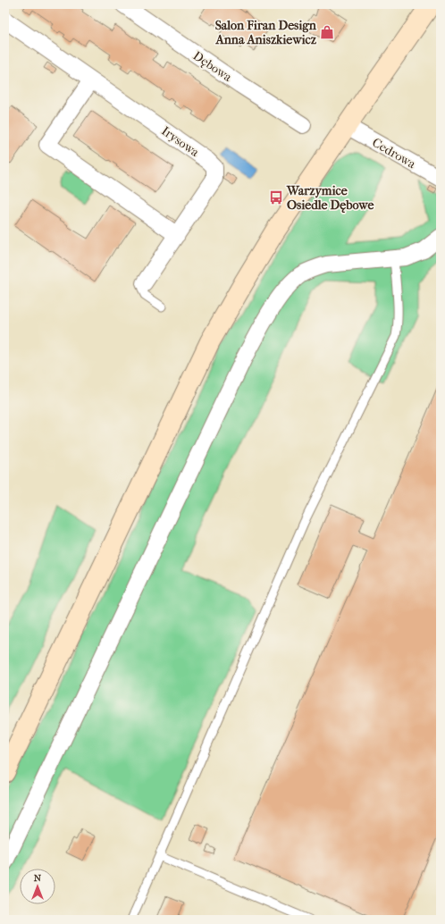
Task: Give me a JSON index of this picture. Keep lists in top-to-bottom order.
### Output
{
  "streets": {
    "street": ["Dębowa", "Irysowa", "Cedrowa"]
  },
  "places": {
    "shop": ["Salon Firan Design Anna Aniszkiewicz"],
    "bus stop": ["Warzymice Osiedle Dębowe"]
  },
  "north": "top"
}
